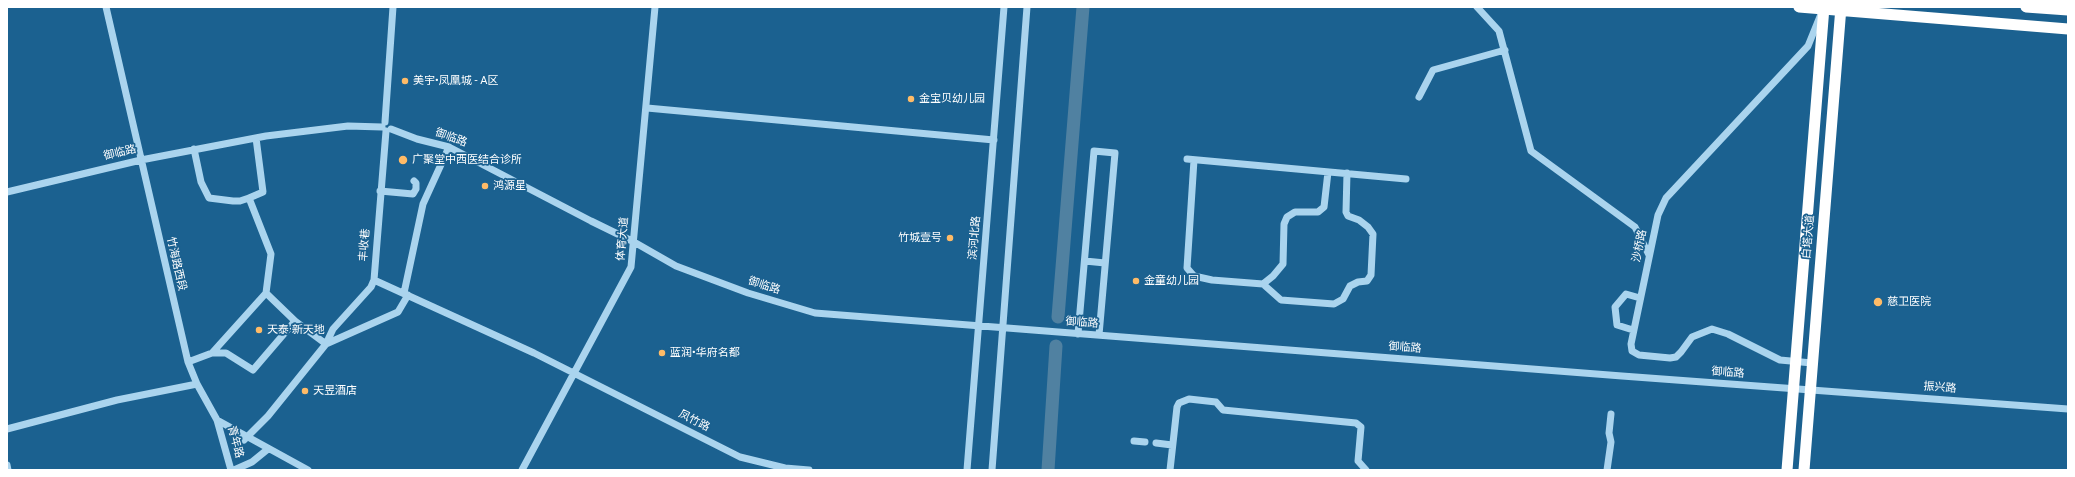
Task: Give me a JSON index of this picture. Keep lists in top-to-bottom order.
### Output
{
  "streets": {
    "highway": ["白塔大道"],
    "street": [
      "御临路",
      "滨河北路",
      "体育大道",
      "丰收巷",
      "沙桥路",
      "竹海路西段",
      "振兴路",
      "凤竹路",
      "青年路"
    ]
  },
  "crossings": [
    ["御临路", "白塔大道"],
    ["御临路", "滨河北路"],
    ["御临路", "体育大道"],
    ["御临路", "丰收巷"],
    ["御临路", "竹海路西段"],
    ["御临路", "振兴路"],
    ["白塔大道", "沙桥路"],
    ["白塔大道", "振兴路"],
    ["体育大道", "凤竹路"],
    ["丰收巷", "凤竹路"],
    ["竹海路西段", "青年路"]
  ],
  "places": [
    "美宇•凤凰城 - A区",
    "金宝贝幼儿园",
    "广聚堂中西医结合诊所",
    "鸿源星",
    "竹城壹号",
    "金童幼儿园",
    "慈卫医院",
    "天泰·新天地",
    "蓝润•华府名都",
    "天昱酒店"
  ]
}
